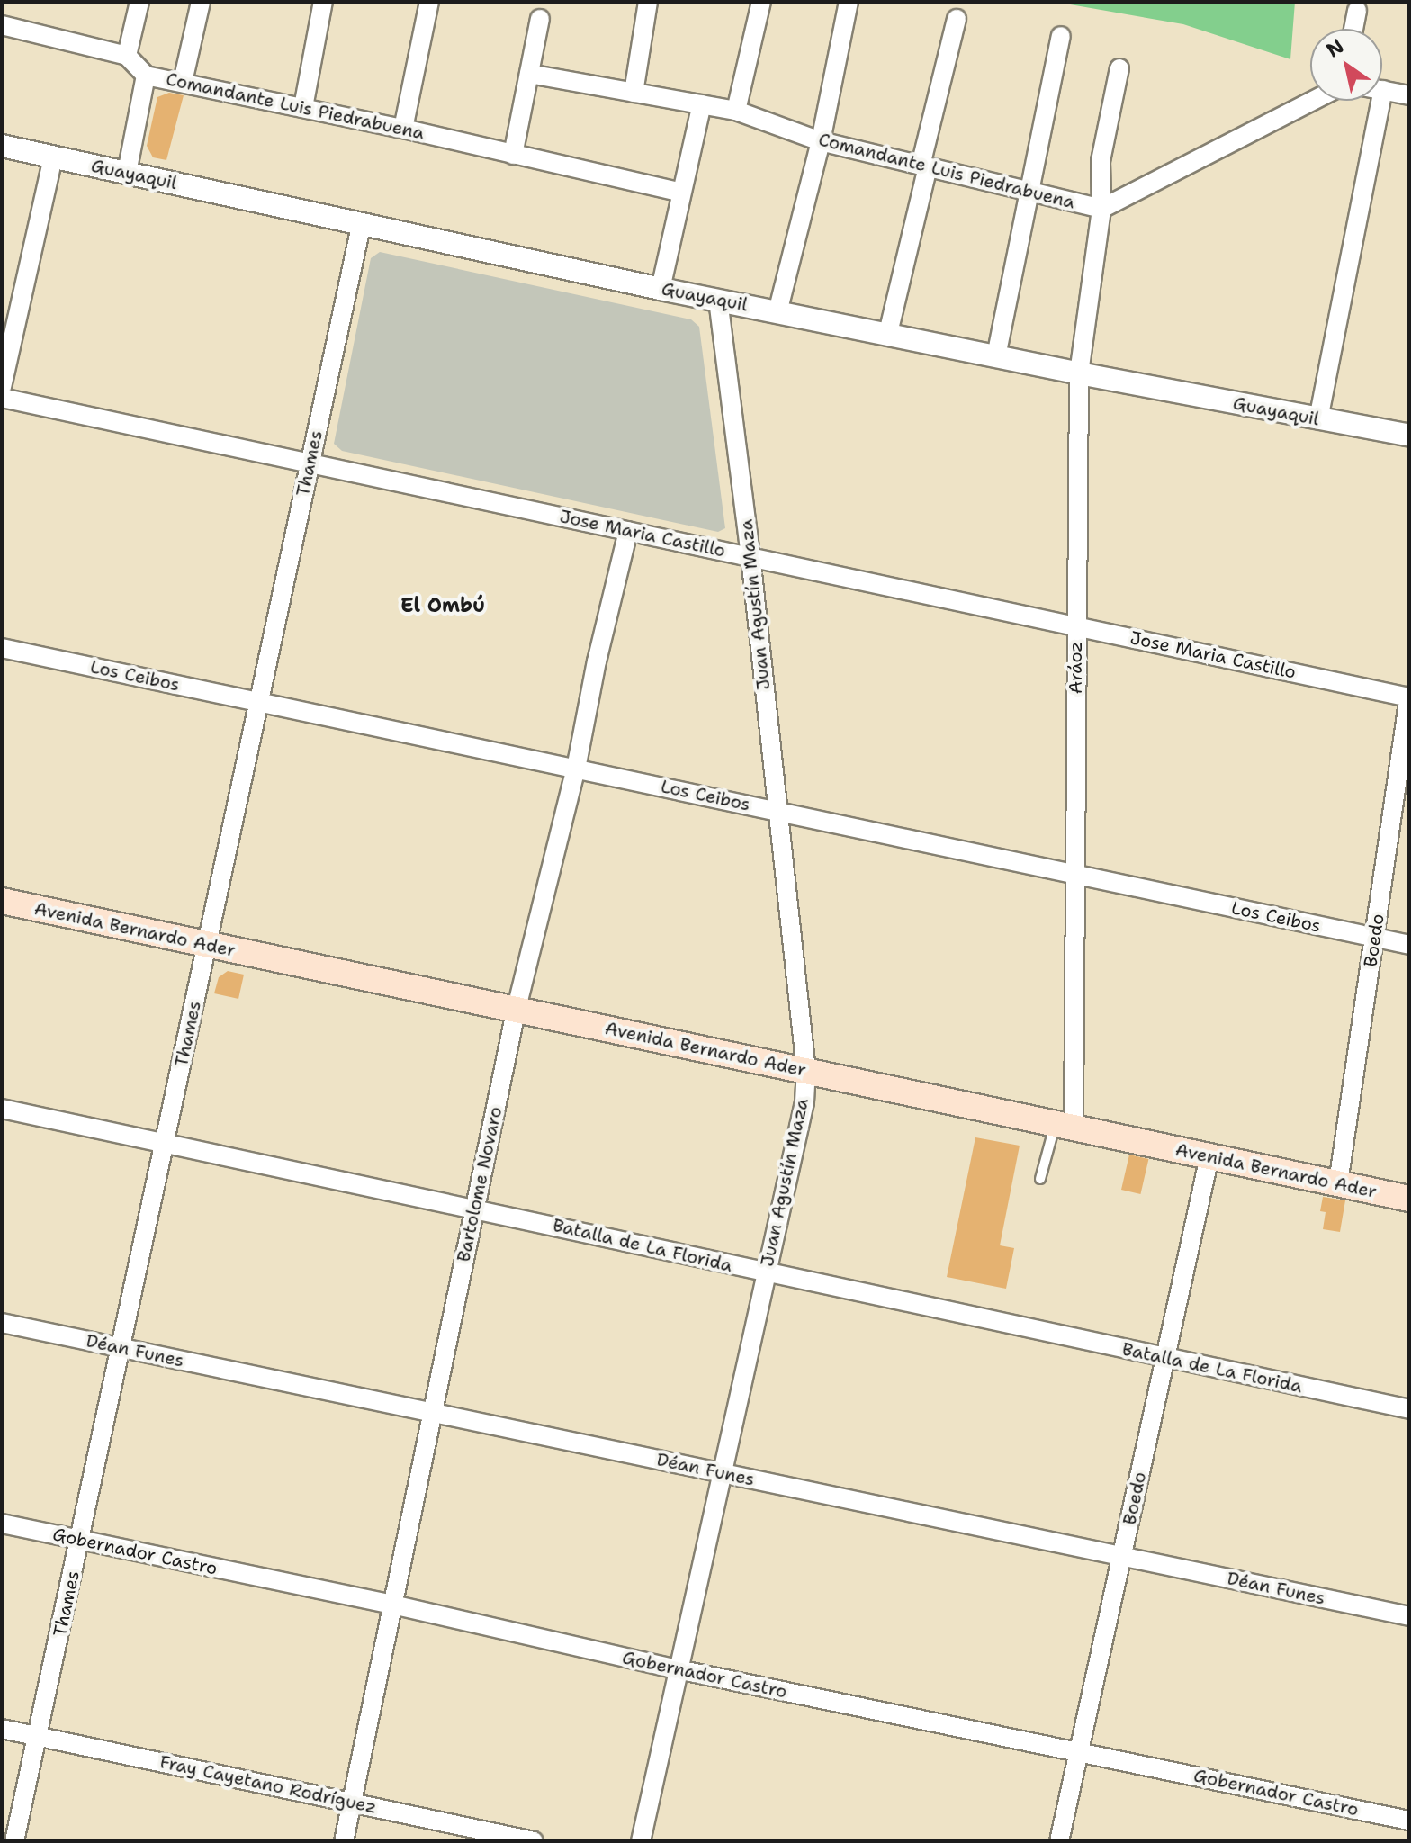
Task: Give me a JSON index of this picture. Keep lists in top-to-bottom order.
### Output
{
  "streets": {
    "main road": ["Avenida Bernardo Ader"],
    "street": [
      "Comandante Luis Piedrabuena",
      "Guayaquil",
      "Thames",
      "Jose Maria Castillo",
      "Juan Agustín Maza",
      "Aráoz",
      "Los Ceibos",
      "Boedo",
      "Bartolome Novaro",
      "Batalla de La Florida",
      "Déan Funes",
      "Gobernador Castro",
      "Fray Cayetano Rodríguez"
    ]
  },
  "crossings": [
    ["Comandante Luis Piedrabuena", "Aráoz"],
    ["Guayaquil", "Thames"],
    ["Guayaquil", "Juan Agustín Maza"],
    ["Guayaquil", "Aráoz"],
    ["Thames", "Jose Maria Castillo"],
    ["Thames", "Los Ceibos"],
    ["Thames", "Avenida Bernardo Ader"],
    ["Thames", "Batalla de La Florida"],
    ["Thames", "Déan Funes"],
    ["Thames", "Gobernador Castro"],
    ["Thames", "Fray Cayetano Rodríguez"],
    ["Jose Maria Castillo", "Juan Agustín Maza"],
    ["Jose Maria Castillo", "Aráoz"],
    ["Jose Maria Castillo", "Boedo"],
    ["Jose Maria Castillo", "Bartolome Novaro"],
    ["Juan Agustín Maza", "Los Ceibos"],
    ["Juan Agustín Maza", "Avenida Bernardo Ader"],
    ["Juan Agustín Maza", "Batalla de La Florida"],
    ["Juan Agustín Maza", "Déan Funes"],
    ["Juan Agustín Maza", "Gobernador Castro"],
    ["Aráoz", "Los Ceibos"],
    ["Aráoz", "Avenida Bernardo Ader"],
    ["Los Ceibos", "Boedo"],
    ["Los Ceibos", "Bartolome Novaro"],
    ["Avenida Bernardo Ader", "Boedo"],
    ["Avenida Bernardo Ader", "Bartolome Novaro"],
    ["Boedo", "Batalla de La Florida"],
    ["Boedo", "Déan Funes"],
    ["Boedo", "Gobernador Castro"],
    ["Bartolome Novaro", "Batalla de La Florida"],
    ["Bartolome Novaro", "Déan Funes"],
    ["Bartolome Novaro", "Gobernador Castro"],
    ["Bartolome Novaro", "Fray Cayetano Rodríguez"]
  ],
  "districts": ["El Ombú"],
  "north": "top left"
}
